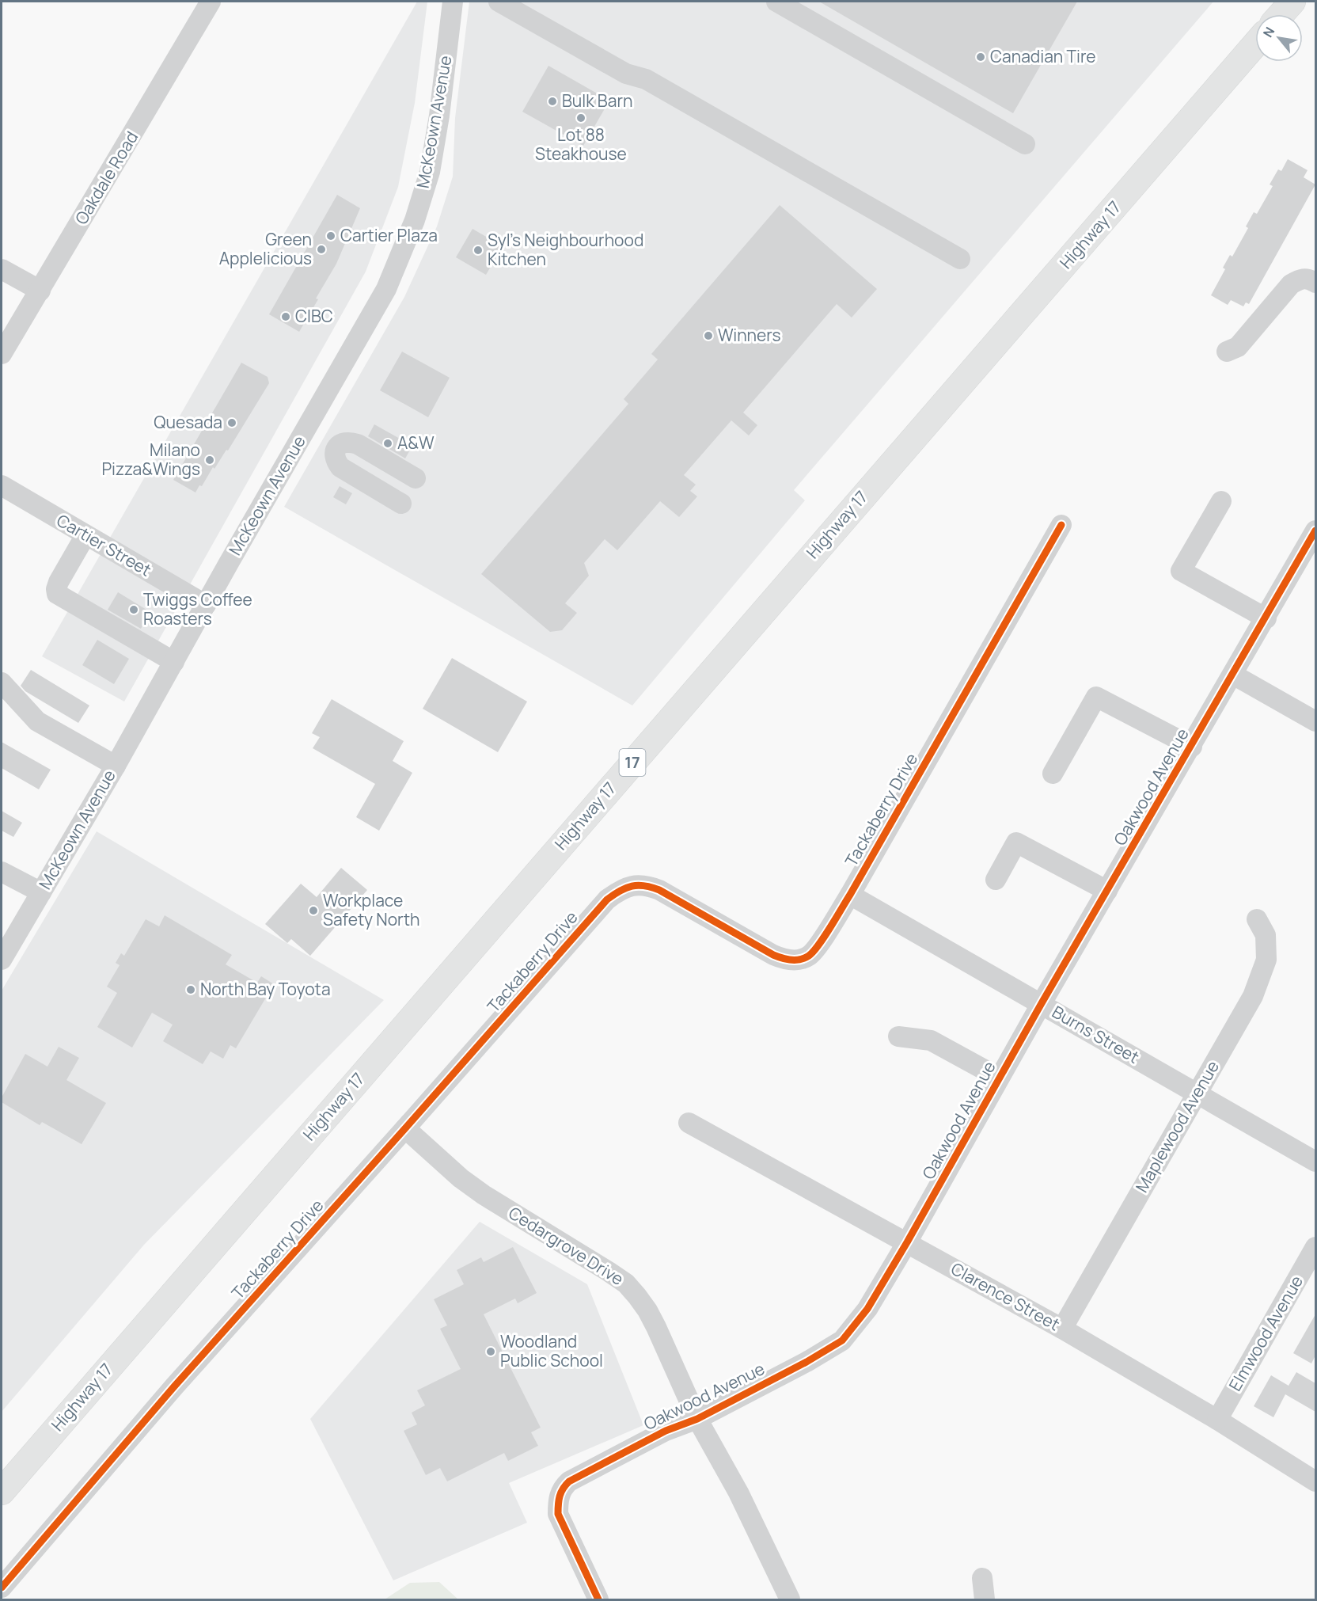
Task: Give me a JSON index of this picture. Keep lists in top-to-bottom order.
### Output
{
  "streets": {
    "highway": ["Highway 17", "17"],
    "street": [
      "McKeown Avenue",
      "Oakdale Road",
      "Cartier Street",
      "Oakwood Avenue",
      "Tackaberry Drive",
      "Burns Street",
      "Maplewood Avenue",
      "Cedargrove Drive",
      "Clarence Street",
      "Elmwood Avenue"
    ]
  },
  "crossings": [
    ["McKeown Avenue", "Cartier Street"],
    ["Oakwood Avenue", "Burns Street"],
    ["Oakwood Avenue", "Cedargrove Drive"],
    ["Oakwood Avenue", "Clarence Street"],
    ["Tackaberry Drive", "Burns Street"],
    ["Tackaberry Drive", "Cedargrove Drive"],
    ["Burns Street", "Maplewood Avenue"],
    ["Maplewood Avenue", "Clarence Street"],
    ["Clarence Street", "Elmwood Avenue"]
  ],
  "places": [
    "Canadian Tire",
    "Bulk Barn",
    "Lot 88 Steakhouse",
    "Cartier Plaza",
    "Green Applelicious",
    "Syl's Neighbourhood Kitchen",
    "CIBC",
    "Winners",
    "Quesada",
    "A&W",
    "Milano Pizza&Wings",
    "Twiggs Coffee Roasters",
    "Workplace Safety North",
    "North Bay Toyota",
    "Woodland Public School"
  ],
  "north": "top left"
}
